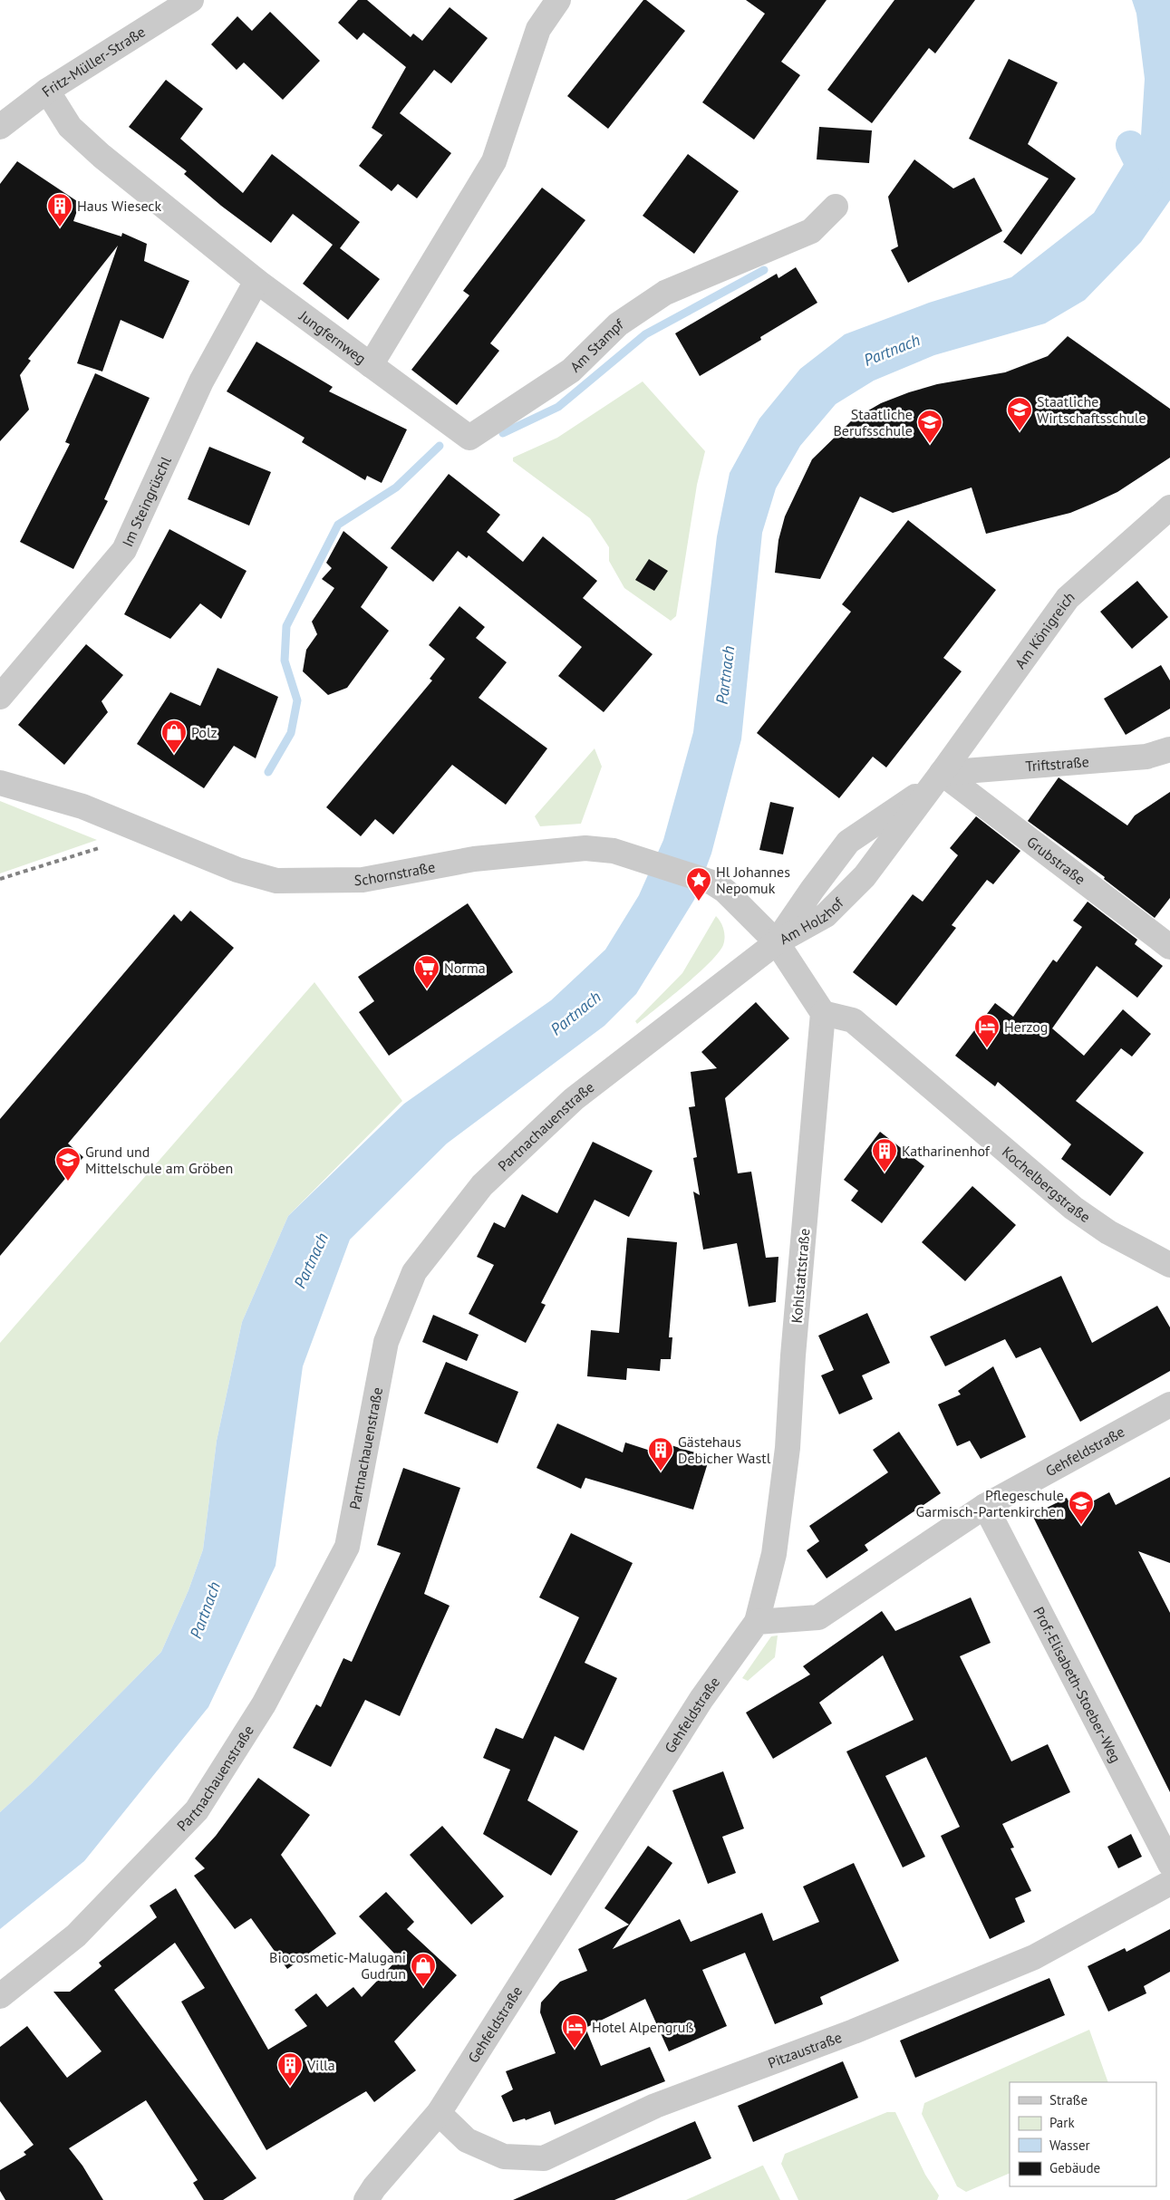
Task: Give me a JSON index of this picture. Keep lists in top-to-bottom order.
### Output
{
  "streets": {
    "street": [
      "Fritz-Müller-Straße",
      "Jungfernweg",
      "Am Stampf",
      "Im Steingrüschl",
      "Am Königreich",
      "Triftstraße",
      "Grubstraße",
      "Schornstraße",
      "Am Holzhof",
      "Partnachauenstraße",
      "Kochelbergstraße",
      "Kohlstattstraße",
      "Gehfeldstraße",
      "Prof.-Elisabeth-Stoeber-Weg",
      "Pitzaustraße"
    ]
  },
  "crossings": [
    ["Fritz-Müller-Straße", "Jungfernweg"],
    ["Jungfernweg", "Am Stampf"],
    ["Jungfernweg", "Im Steingrüschl"],
    ["Am Königreich", "Triftstraße"],
    ["Am Königreich", "Grubstraße"],
    ["Am Königreich", "Am Holzhof"],
    ["Triftstraße", "Grubstraße"],
    ["Triftstraße", "Am Holzhof"],
    ["Grubstraße", "Am Holzhof"],
    ["Schornstraße", "Am Holzhof"],
    ["Schornstraße", "Partnachauenstraße"],
    ["Am Holzhof", "Partnachauenstraße"],
    ["Kochelbergstraße", "Kohlstattstraße"],
    ["Kohlstattstraße", "Gehfeldstraße"],
    ["Gehfeldstraße", "Prof.-Elisabeth-Stoeber-Weg"],
    ["Gehfeldstraße", "Pitzaustraße"]
  ],
  "water": ["Partnach"],
  "places": {
    "building": [
      "Haus Wieseck",
      "Katharinenhof",
      "Gästehaus Debicher Wastl",
      "Villa"
    ],
    "school or university": [
      "Staatliche Wirtschaftsschule",
      "Staatliche Berufsschule",
      "Grund und Mittelschule am Gröben",
      "Pflegeschule Garmisch-Partenkirchen"
    ],
    "shop": ["Polz", "Biocosmetic-Malugani Gudrun"],
    "place": ["Hl Johannes Nepomuk"],
    "supermarket": ["Norma"],
    "hotel": ["Herzog", "Hotel Alpengruß"]
  },
  "legend": [
    "Straße",
    "Park",
    "Wasser",
    "Gebäude"
  ]
}
